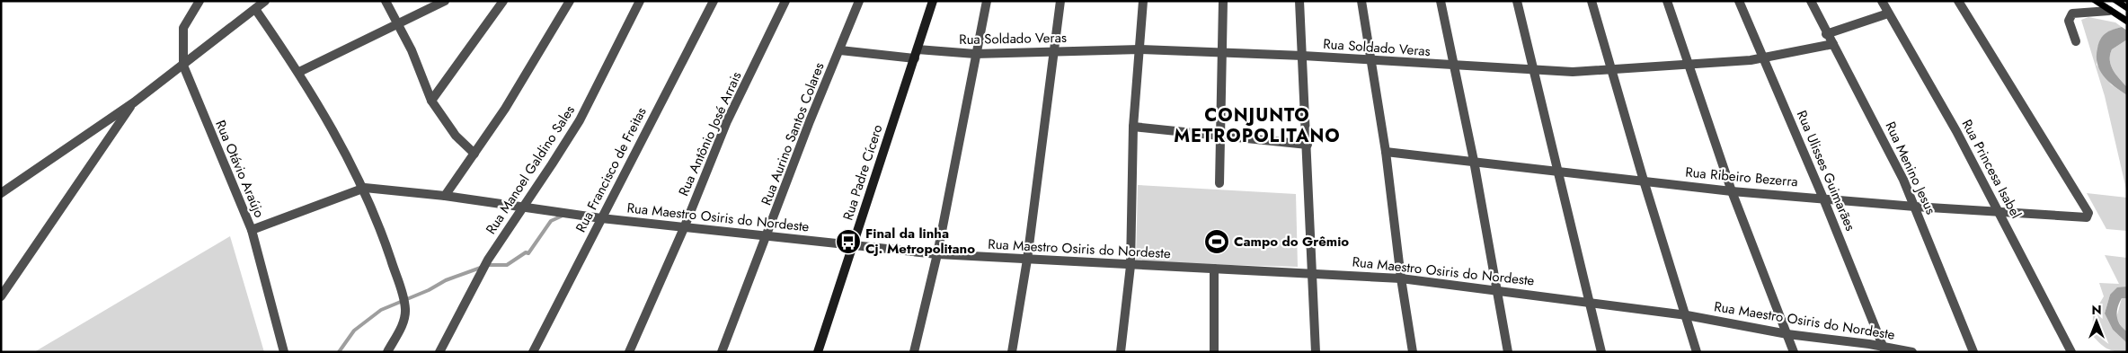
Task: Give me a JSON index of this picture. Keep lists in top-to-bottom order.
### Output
{
  "streets": {
    "street": [
      "Rua Soldado Veras",
      "Rua Antônio José Arrais",
      "Rua Aurino Santos Colares",
      "Rua Menino Jesus",
      "Rua Otávio Araújo",
      "Rua Princesa Isabel",
      "Rua Manoel Galdino Sales",
      "Rua Francisco de Freitas",
      "Rua Ulisses Guimarães",
      "Rua Padre Cícero",
      "Rua Ribeiro Bezerra",
      "Rua Maestro Osiris do Nordeste"
    ]
  },
  "crossings": [
    ["Rua Soldado Veras", "Rua Aurino Santos Colares"],
    ["Rua Soldado Veras", "Rua Menino Jesus"],
    ["Rua Soldado Veras", "Rua Ulisses Guimarães"],
    ["Rua Soldado Veras", "Rua Padre Cícero"],
    ["Rua Antônio José Arrais", "Rua Maestro Osiris do Nordeste"],
    ["Rua Aurino Santos Colares", "Rua Maestro Osiris do Nordeste"],
    ["Rua Menino Jesus", "Rua Ribeiro Bezerra"],
    ["Rua Otávio Araújo", "Rua Maestro Osiris do Nordeste"],
    ["Rua Princesa Isabel", "Rua Ribeiro Bezerra"],
    ["Rua Manoel Galdino Sales", "Rua Maestro Osiris do Nordeste"],
    ["Rua Francisco de Freitas", "Rua Maestro Osiris do Nordeste"],
    ["Rua Ulisses Guimarães", "Rua Ribeiro Bezerra"],
    ["Rua Ulisses Guimarães", "Rua Maestro Osiris do Nordeste"],
    ["Rua Padre Cícero", "Rua Maestro Osiris do Nordeste"]
  ],
  "districts": ["CONJUNTO METROPOLITANO"],
  "places": {
    "bus stop": ["Final da linha Cj. Metropolitano"],
    "sports": ["Campo do Grêmio"]
  },
  "north": "top"
}
